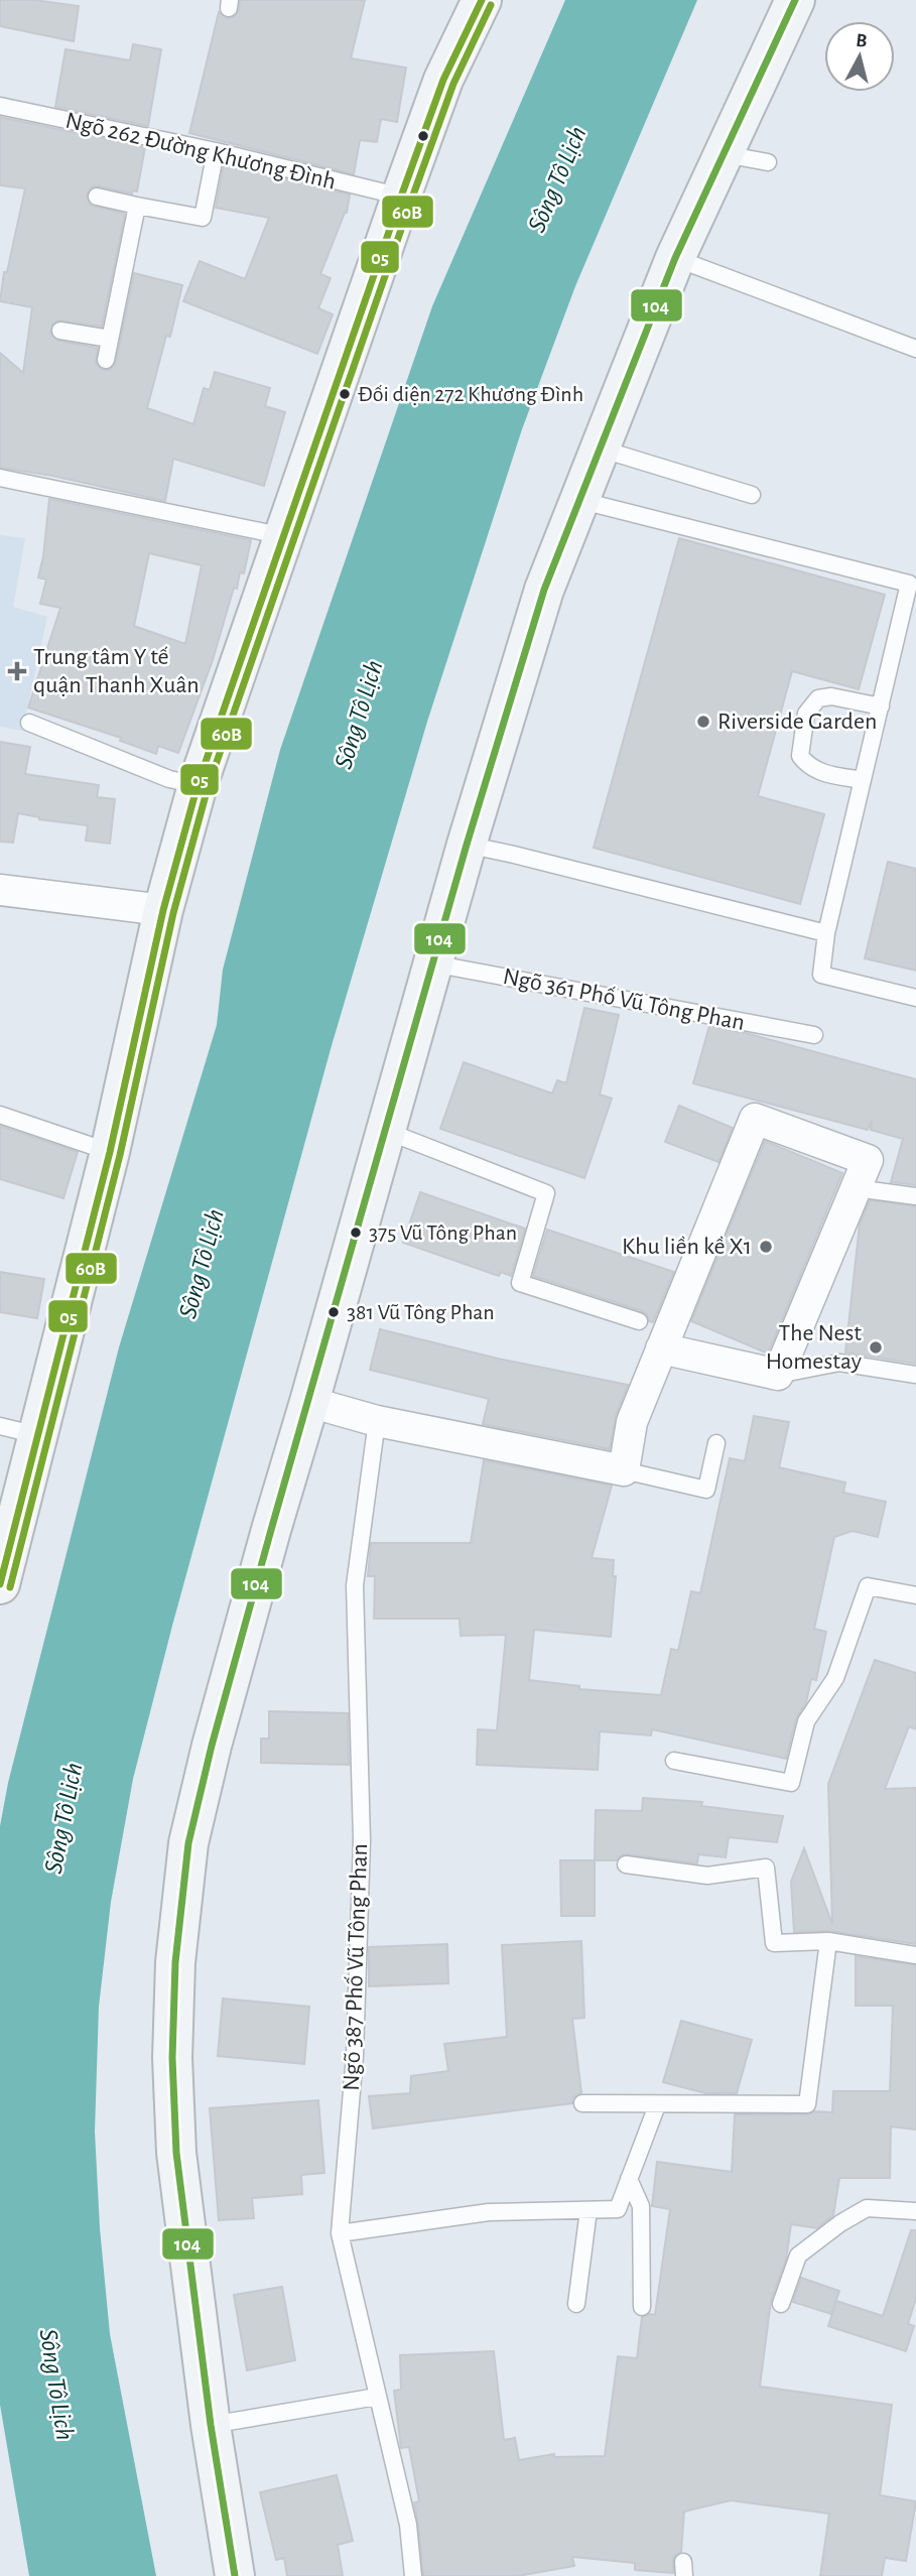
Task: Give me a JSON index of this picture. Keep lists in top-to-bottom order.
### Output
{
  "streets": {
    "lane": ["Ngõ 262 Đường Khương Đình", "Ngõ 361 Phố Vũ Tông Phan", "Ngõ 387 Phố Vũ Tông Phan"]
  },
  "water": ["Sông Tô Lịch"],
  "places": {
    "other": [
      "Đối diện 272 Khương Đình",
      "Riverside Garden",
      "375 Vũ Tông Phan",
      "Khu liền kề X1",
      "381 Vũ Tông Phan",
      "The Nest Homestay"
    ],
    "health": ["Trung tâm Y tế quận Thanh Xuân"]
  },
  "lines": ["transit line 104", "transit line 05", "transit line 60B"],
  "north": "top"
}
